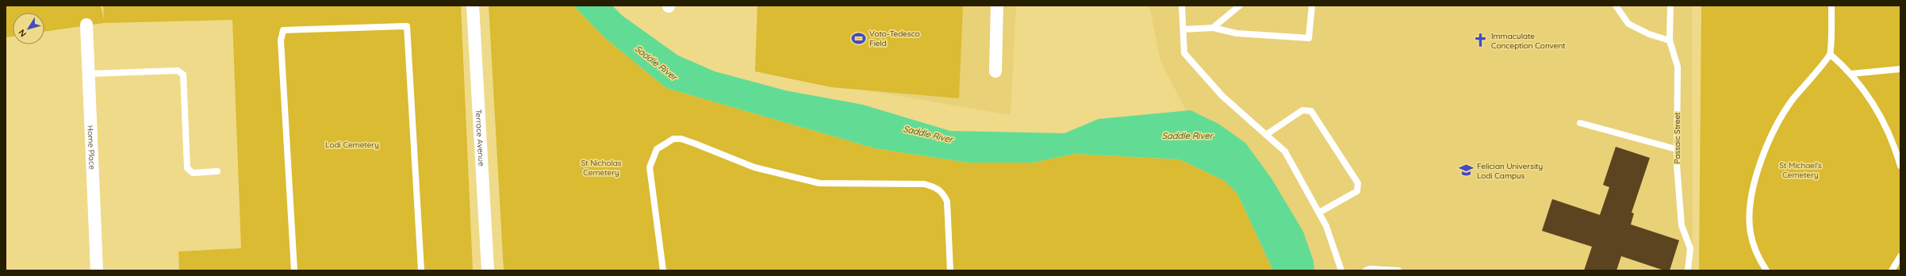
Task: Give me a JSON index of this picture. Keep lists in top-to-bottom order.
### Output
{
  "streets": {
    "street": ["Terrace Avenue", "Home Place"],
    "lane": ["Passaic Street"]
  },
  "water": ["Saddle River"],
  "parks": ["Lodi Cemetery", "St Nicholas Cemetery", "St Michael's Cemetery"],
  "places": {
    "sports": ["Voto-Tedesco Field"],
    "church": ["Immaculate Conception Convent"],
    "school or university": ["Felician University Lodi Campus"]
  },
  "north": "bottom left"
}
